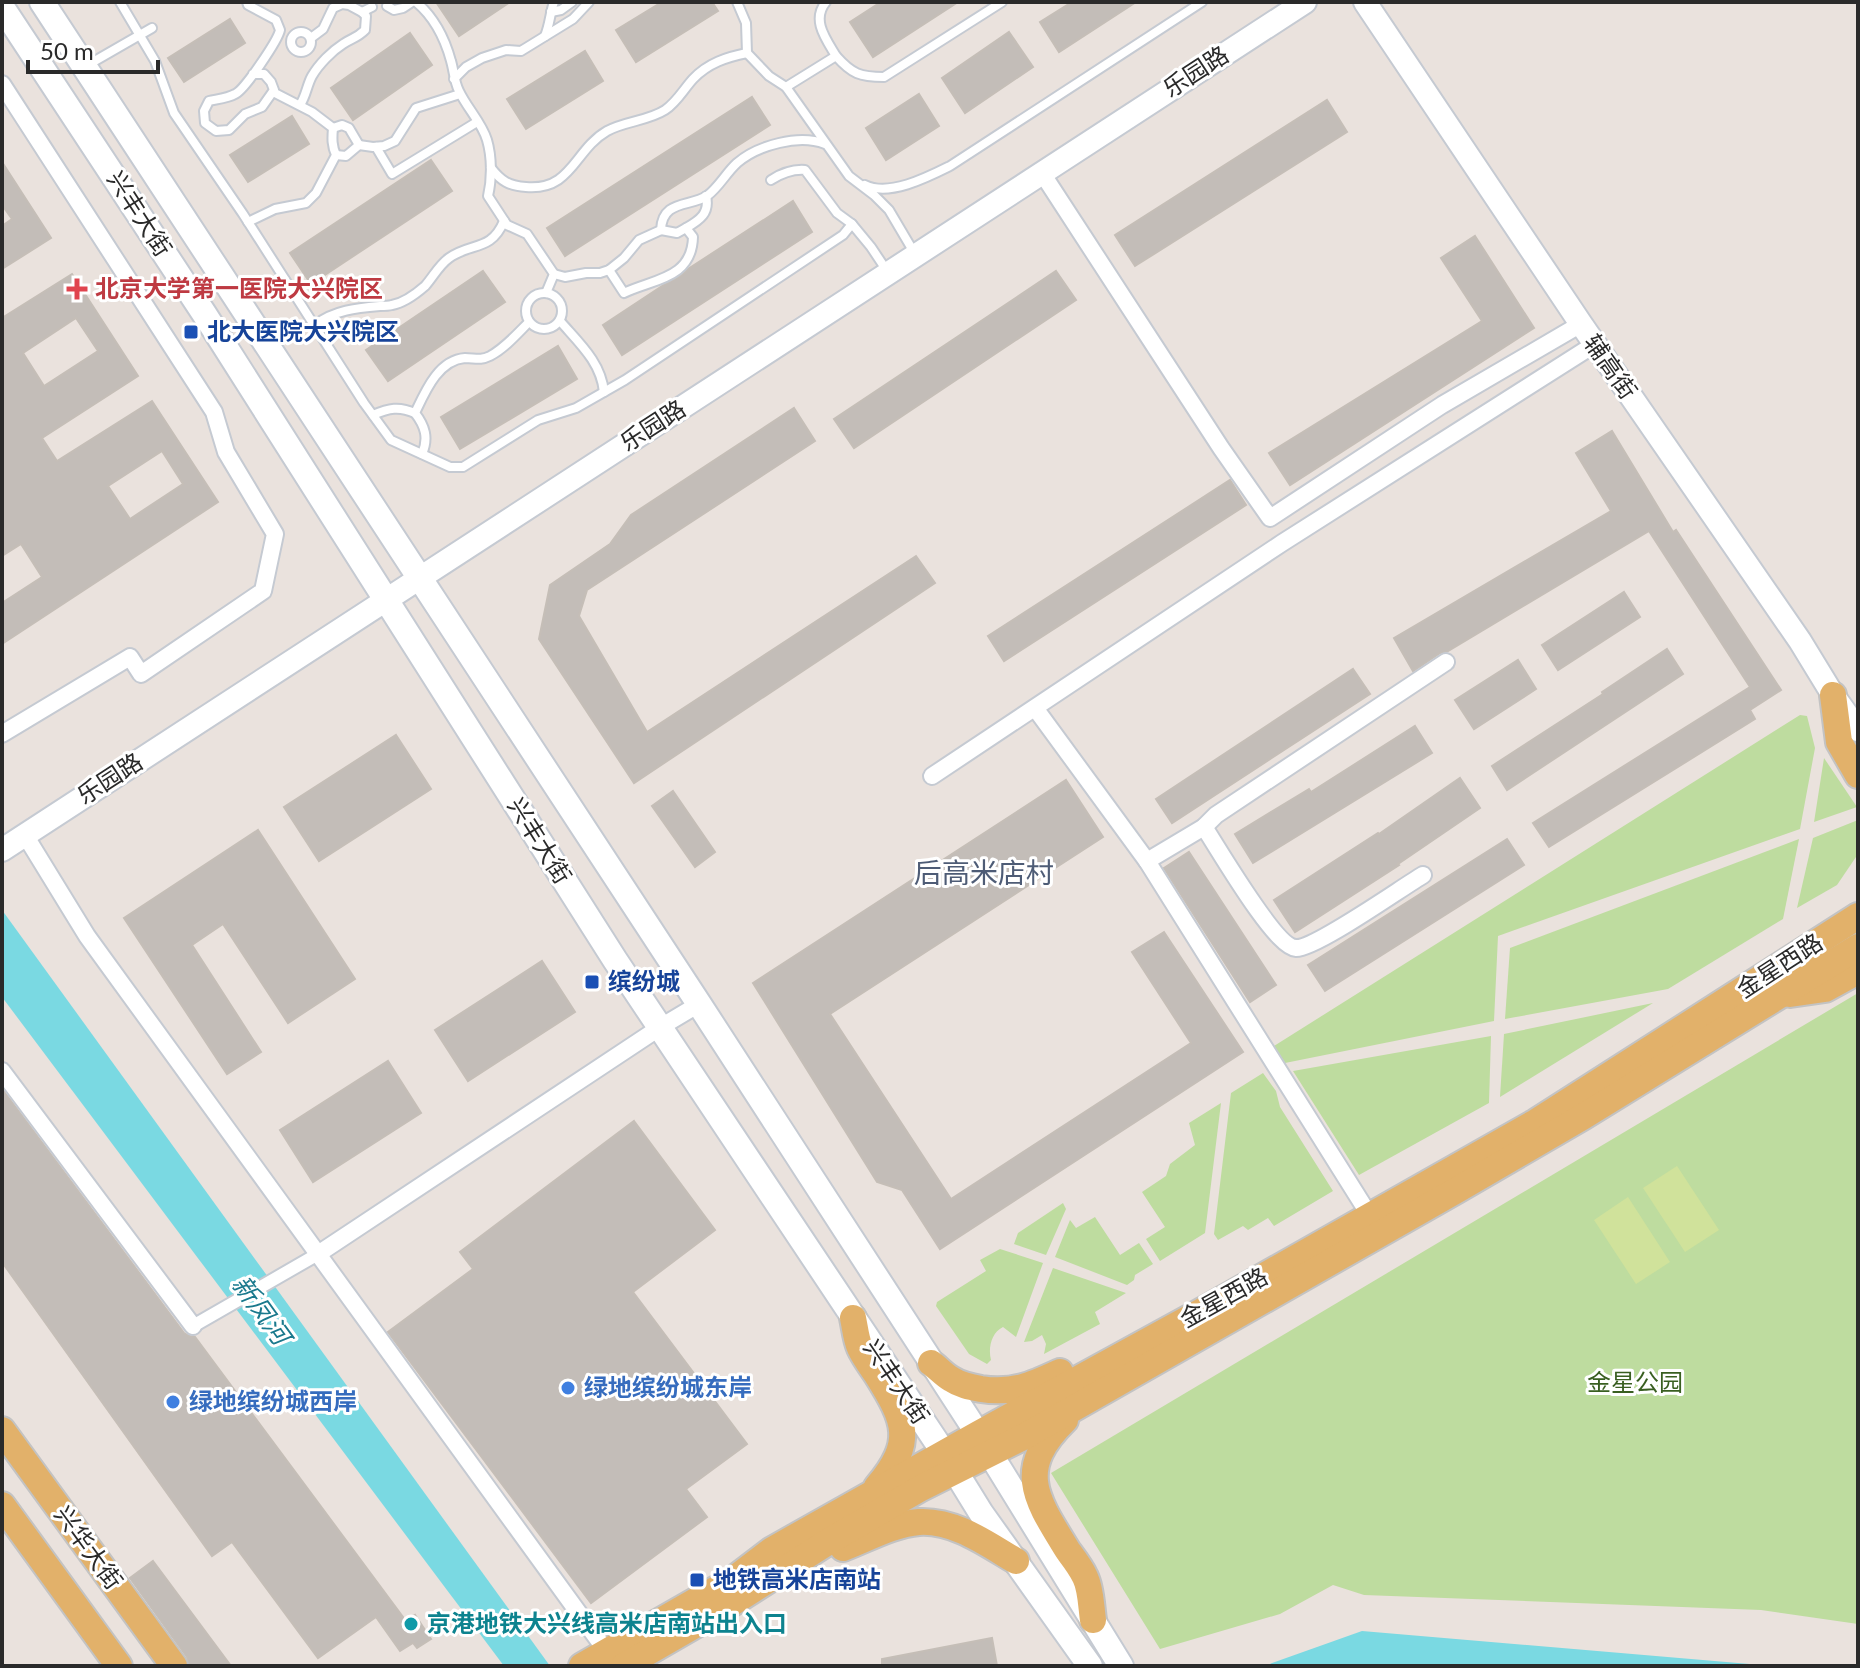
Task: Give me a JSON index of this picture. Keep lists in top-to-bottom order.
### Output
{
  "streets": {
    "main road": ["兴丰大街", "金星西路", "兴华大街"],
    "street": ["乐园路", "辅高街"]
  },
  "crossings": [
    ["乐园路", "兴丰大街"],
    ["兴丰大街", "金星西路"]
  ],
  "districts": ["后高米店村"],
  "water": ["新凤河"],
  "parks": ["金星公园"],
  "places": {
    "health": ["北京大学第一医院大兴院区"],
    "transit": ["北大医院大兴院区", "缤纷城", "地铁高米店南站"],
    "other": ["绿地缤纷城东岸", "绿地缤纷城西岸", "京港地铁大兴线高米店南站出入口"]
  },
  "scale_bar": "50 m"
}
